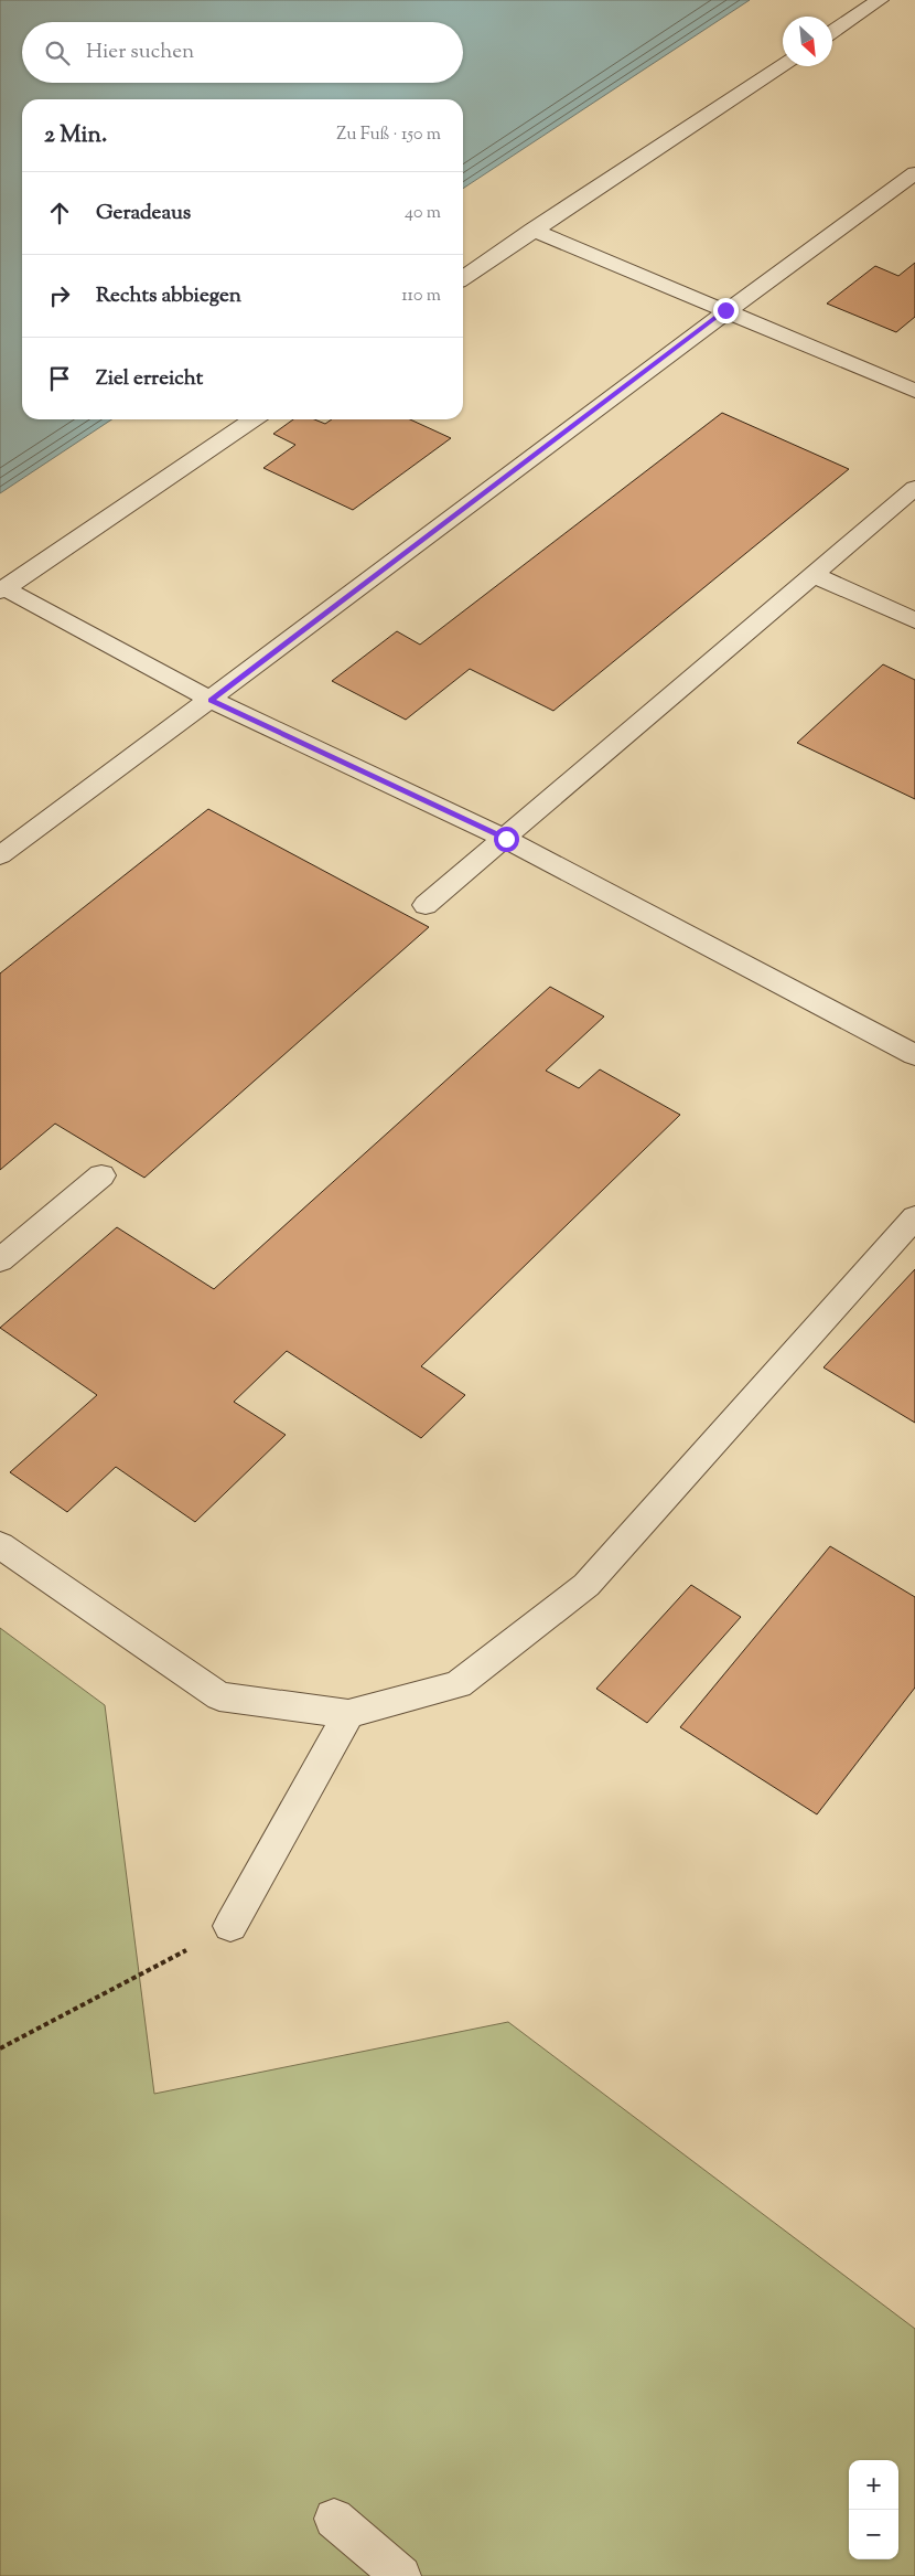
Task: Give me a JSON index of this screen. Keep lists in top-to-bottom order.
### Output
{
  "north": "bottom right",
  "page": {
    "search": "Hier suchen",
    "heading": ["2 Min.", "Zu Fuß · 150 m"],
    "list": [
      ["Geradeaus", "40 m"],
      ["Rechts abbiegen", "110 m"],
      "Ziel erreicht"
    ],
    "map_buttons": ["+", "−"]
  }
}
